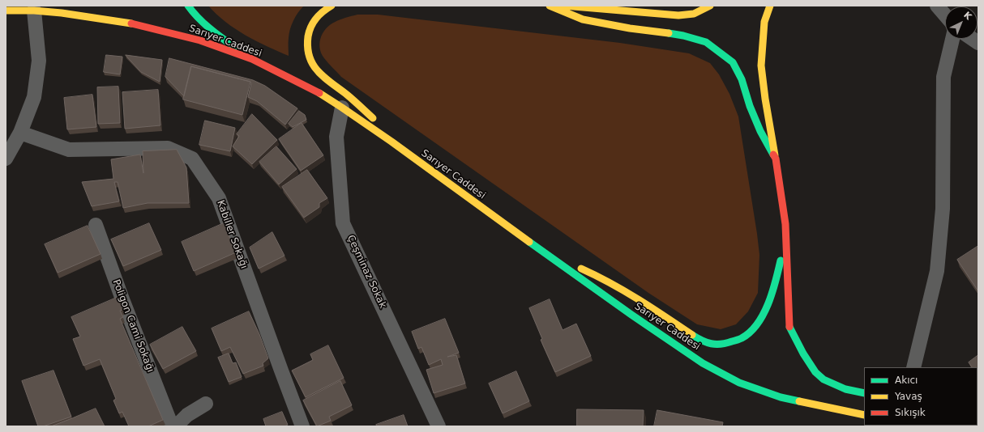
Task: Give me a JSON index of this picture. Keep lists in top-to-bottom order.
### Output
{
  "streets": {
    "main road": ["Sarıyer Caddesi"],
    "street": ["Kabiller Sokağı", "Çeşminaz Sokak", "Poligon Cami Sokağı"]
  },
  "crossings": [
    ["Sarıyer Caddesi", "Çeşminaz Sokak"]
  ],
  "legend": ["Akıcı", "Yavaş", "Sıkışık"],
  "north": "top right"
}
